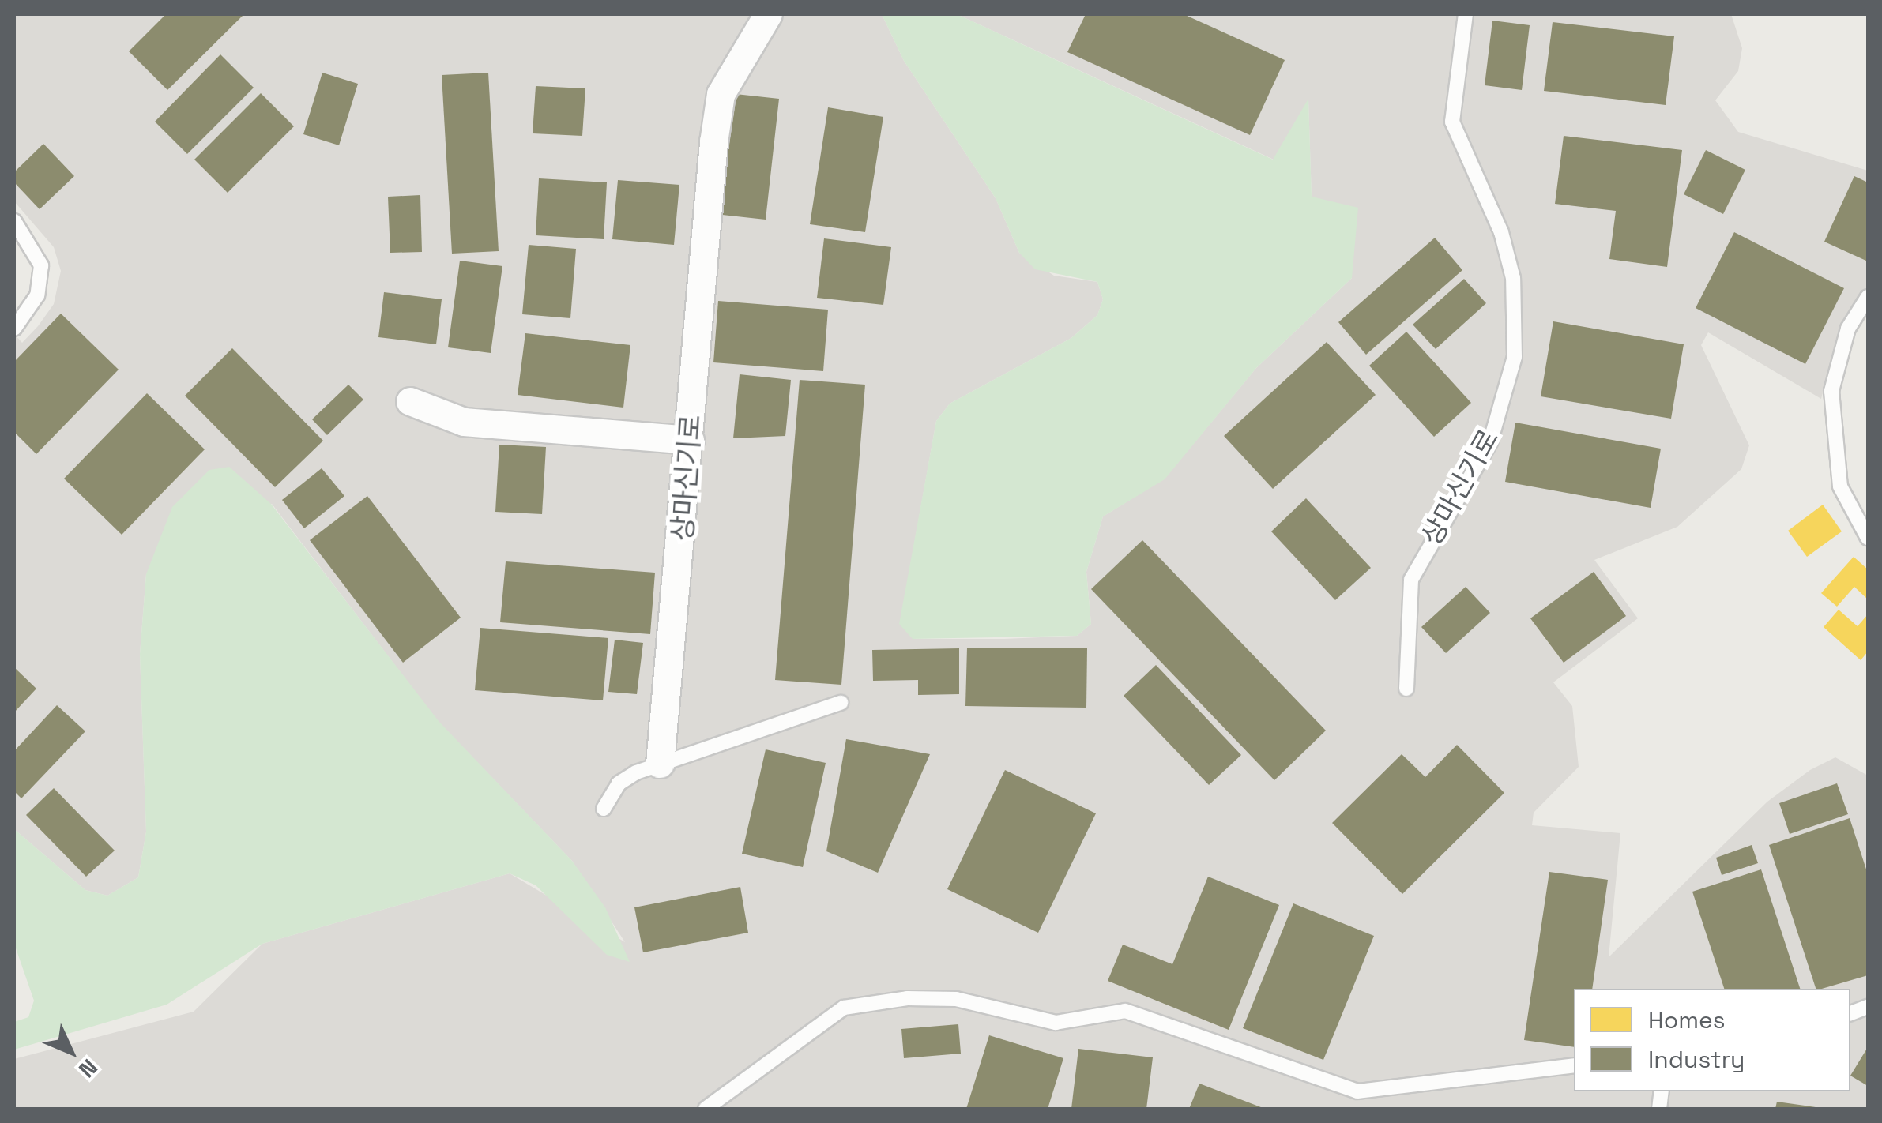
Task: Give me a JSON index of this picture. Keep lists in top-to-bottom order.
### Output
{
  "streets": {
    "street": ["상마신기로"]
  },
  "legend": ["Homes", "Industry"],
  "north": "bottom right"
}
